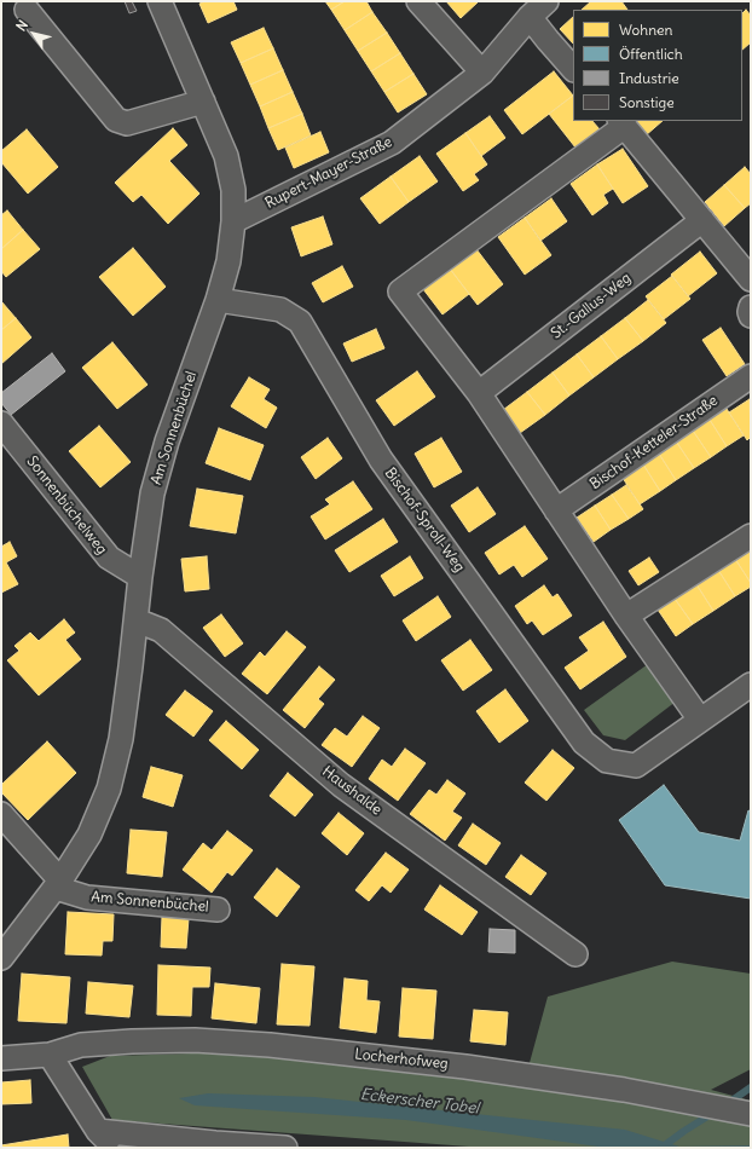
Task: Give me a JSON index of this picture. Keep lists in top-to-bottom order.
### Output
{
  "streets": {
    "street": [
      "Rupert-Mayer-Straße",
      "St.-Gallus-Weg",
      "Am Sonnenbüchel",
      "Bischof-Ketteler-Straße",
      "Sonnenbüchelweg",
      "Bischof-Sproll-Weg",
      "Haushalde",
      "Locherhofweg"
    ]
  },
  "crossings": [
    ["Rupert-Mayer-Straße", "Am Sonnenbüchel"],
    ["Am Sonnenbüchel", "Sonnenbüchelweg"],
    ["Am Sonnenbüchel", "Bischof-Sproll-Weg"],
    ["Am Sonnenbüchel", "Haushalde"]
  ],
  "water": ["Eckerscher Tobel"],
  "legend": [
    "Wohnen",
    "Öffentlich",
    "Industrie",
    "Sonstige"
  ],
  "north": "top left"
}
